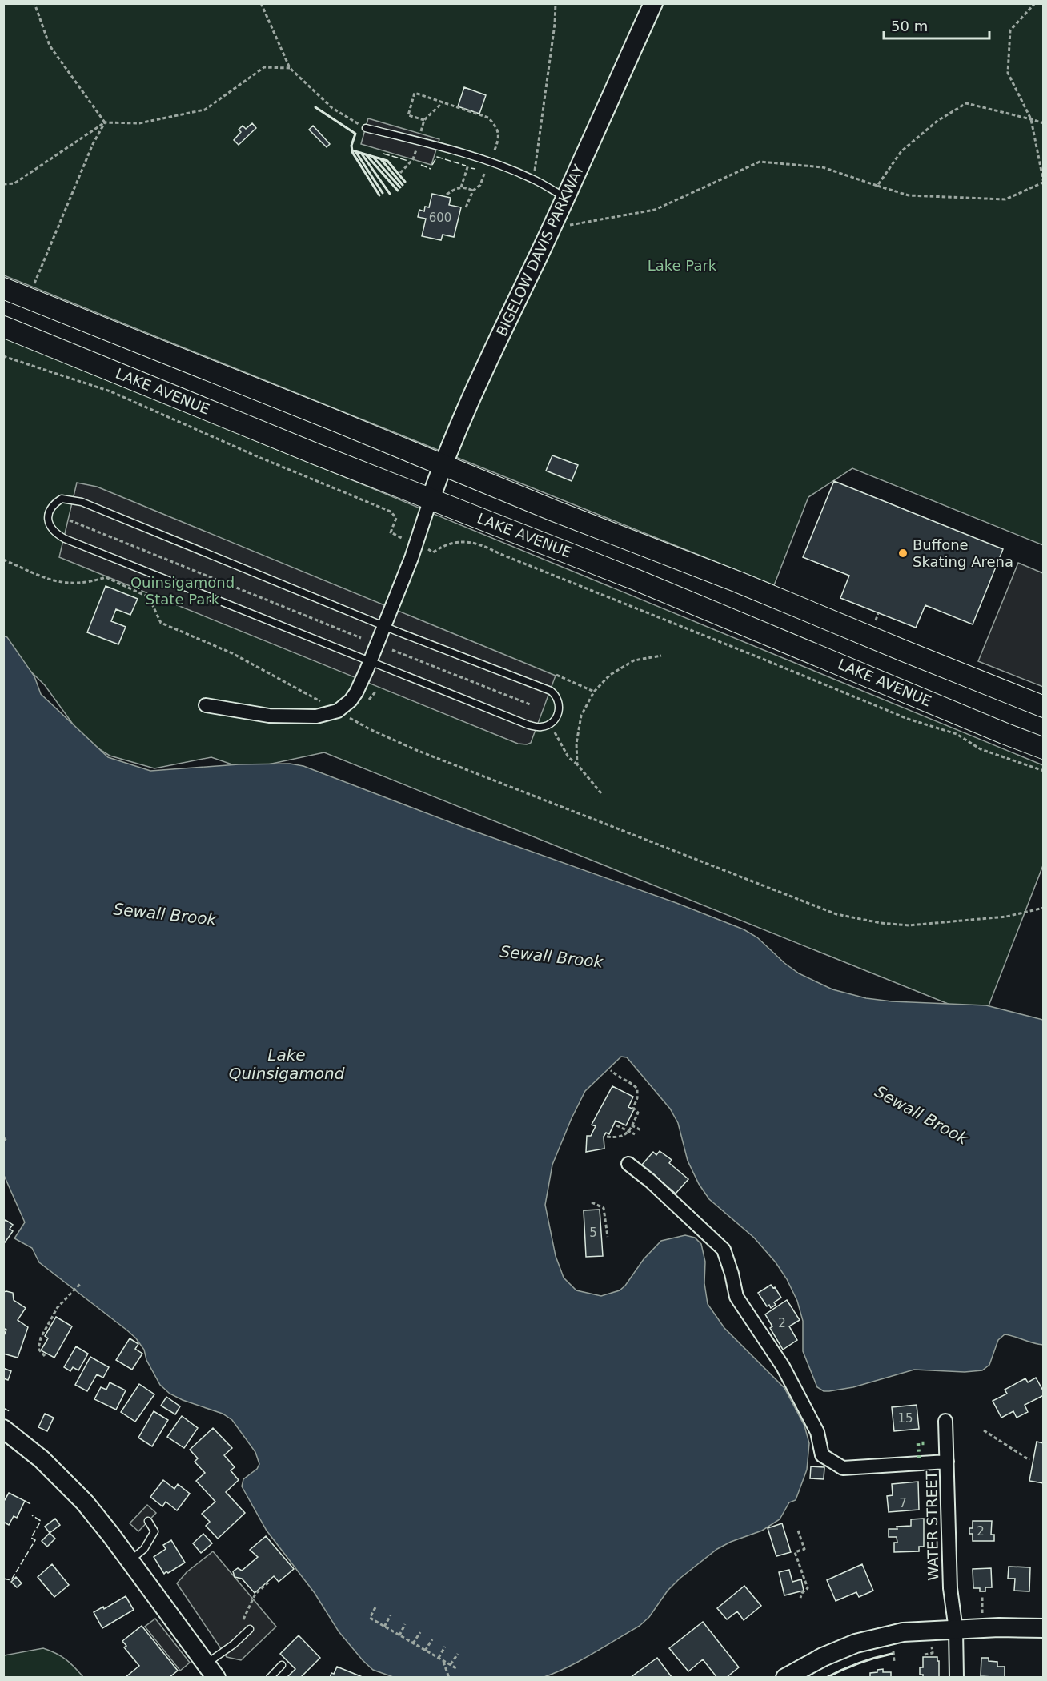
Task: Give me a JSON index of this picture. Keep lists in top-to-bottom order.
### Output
{
  "streets": {
    "main road": ["BIGELOW DAVIS PARKWAY", "LAKE AVENUE"],
    "street": ["WATER STREET"]
  },
  "crossings": [
    ["BIGELOW DAVIS PARKWAY", "LAKE AVENUE"]
  ],
  "water": ["Sewall Brook", "Lake Quinsigamond"],
  "parks": ["Lake Park", "Quinsigamond State Park"],
  "places": ["Buffone Skating Arena"],
  "house_numbers": [
    "600",
    "5",
    "2",
    "15",
    "7",
    "2"
  ],
  "scale_bar": "50 m"
}
